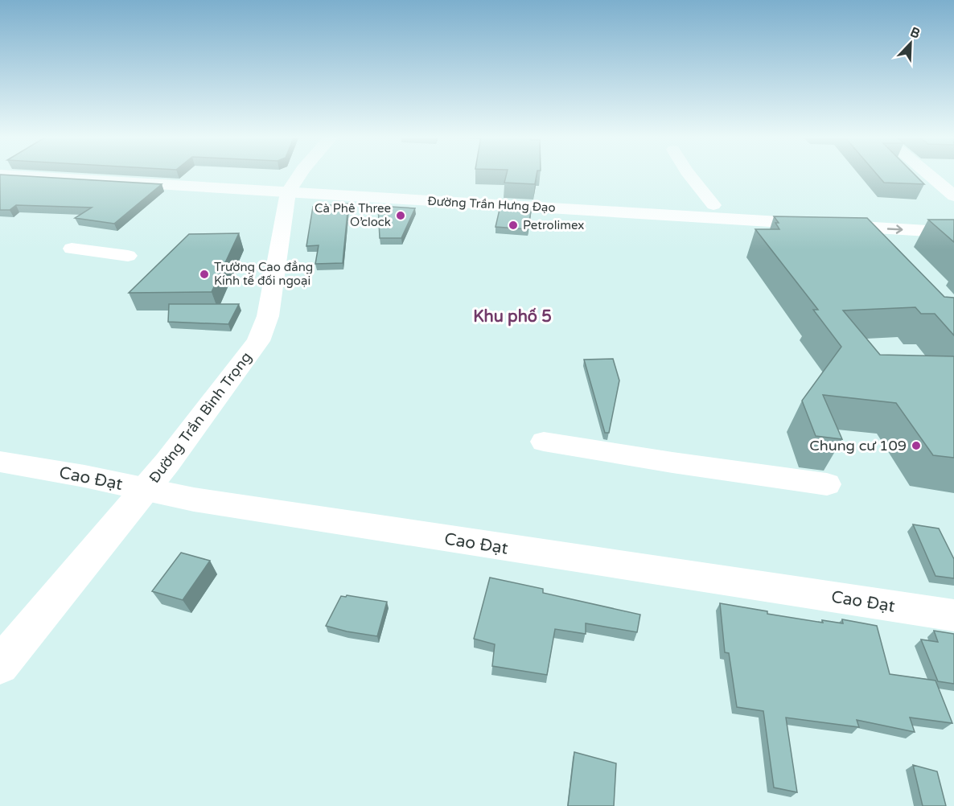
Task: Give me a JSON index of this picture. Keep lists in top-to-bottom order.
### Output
{
  "streets": {
    "main road": ["Đường Trần Hưng Đạo", "Đường Trần Bình Trọng"],
    "street": ["Cao Đạt"]
  },
  "crossings": [
    ["Đường Trần Hưng Đạo", "Đường Trần Bình Trọng"],
    ["Đường Trần Bình Trọng", "Cao Đạt"]
  ],
  "districts": ["Khu phố 5"],
  "places": [
    "Cà Phê Three O’clock",
    "Petrolimex",
    "Trường Cao đẳng Kinh tế đối ngoại",
    "Chung cư 109"
  ],
  "north": "top right"
}
